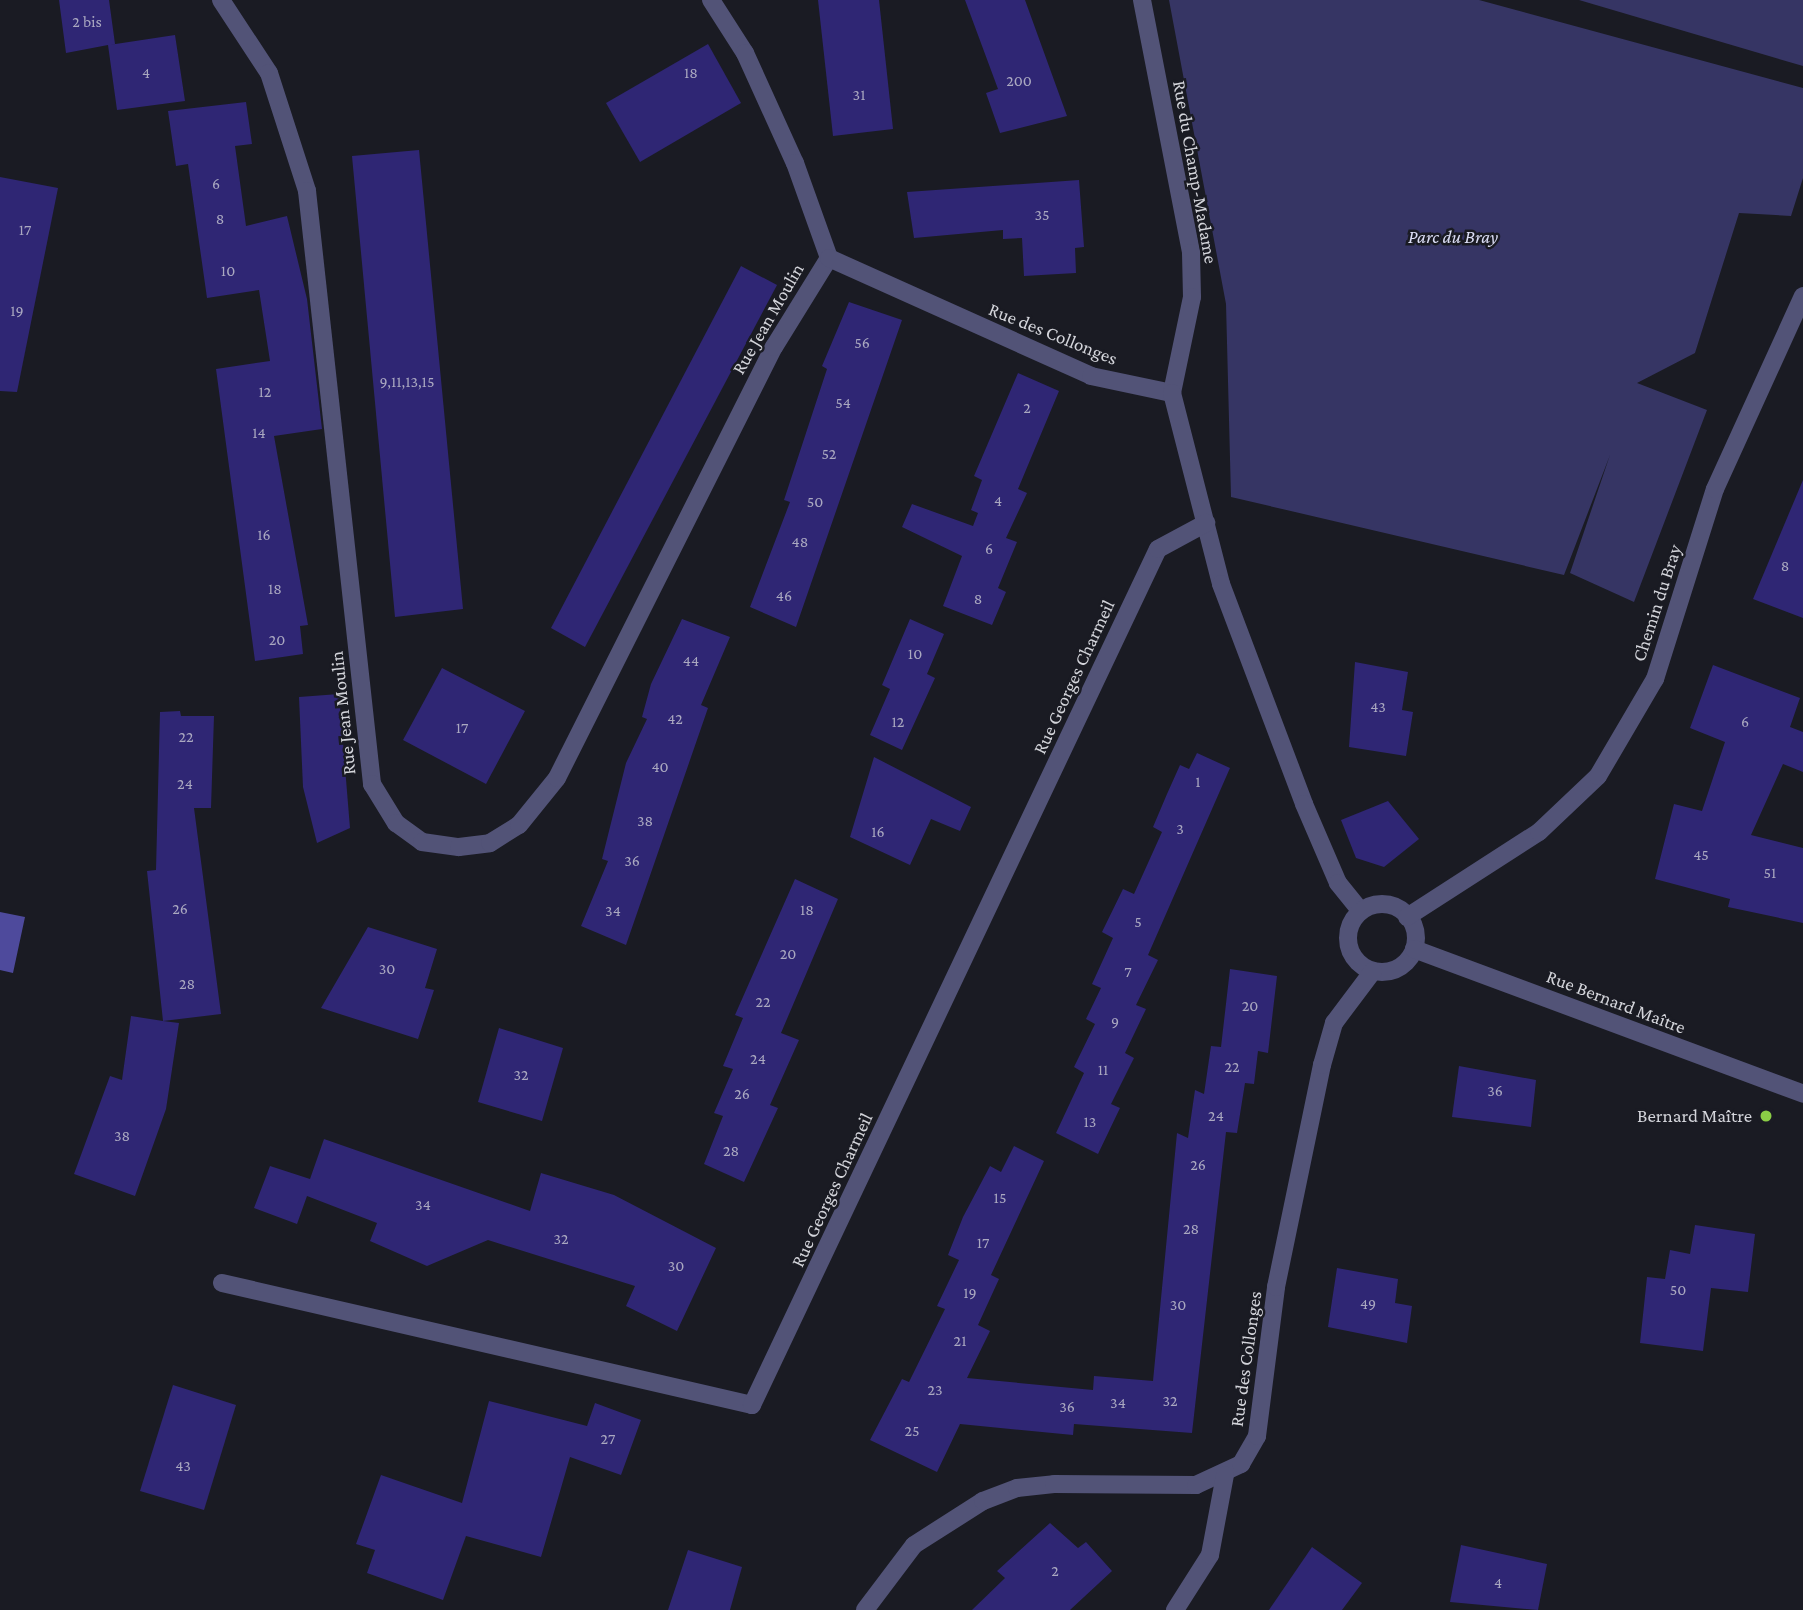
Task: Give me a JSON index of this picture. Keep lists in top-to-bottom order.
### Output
{
  "streets": {
    "street": [
      "Rue du Champ-Madame",
      "Rue Jean Moulin",
      "Rue des Collonges",
      "Chemin du Bray",
      "Rue Georges Charmeil",
      "Rue Bernard Maître"
    ]
  },
  "crossings": [
    ["Rue du Champ-Madame", "Rue des Collonges"],
    ["Rue Jean Moulin", "Rue des Collonges"],
    ["Rue des Collonges", "Chemin du Bray"],
    ["Rue des Collonges", "Rue Bernard Maître"],
    ["Chemin du Bray", "Rue Bernard Maître"]
  ],
  "parks": ["Parc du Bray"],
  "places": ["Bernard Maître"],
  "house_numbers": [
    "2 bis",
    "4",
    "18",
    "200",
    "31",
    "6",
    "35",
    "8",
    "17",
    "10",
    "19",
    "56",
    "9,11,13,15",
    "12",
    "54",
    "2",
    "14",
    "52",
    "4",
    "50",
    "16",
    "48",
    "6",
    "8",
    "18",
    "46",
    "8",
    "20",
    "10",
    "44",
    "43",
    "42",
    "12",
    "6",
    "17",
    "22",
    "40",
    "1",
    "24",
    "38",
    "3",
    "16",
    "45",
    "36",
    "51",
    "26",
    "18",
    "34",
    "5",
    "20",
    "30",
    "7",
    "28",
    "22",
    "20",
    "9",
    "24",
    "22",
    "11",
    "32",
    "36",
    "26",
    "24",
    "13",
    "38",
    "28",
    "26",
    "15",
    "34",
    "28",
    "32",
    "17",
    "30",
    "50",
    "19",
    "49",
    "30",
    "21",
    "23",
    "32",
    "34",
    "36",
    "25",
    "27",
    "43",
    "2",
    "4"
  ]
}
